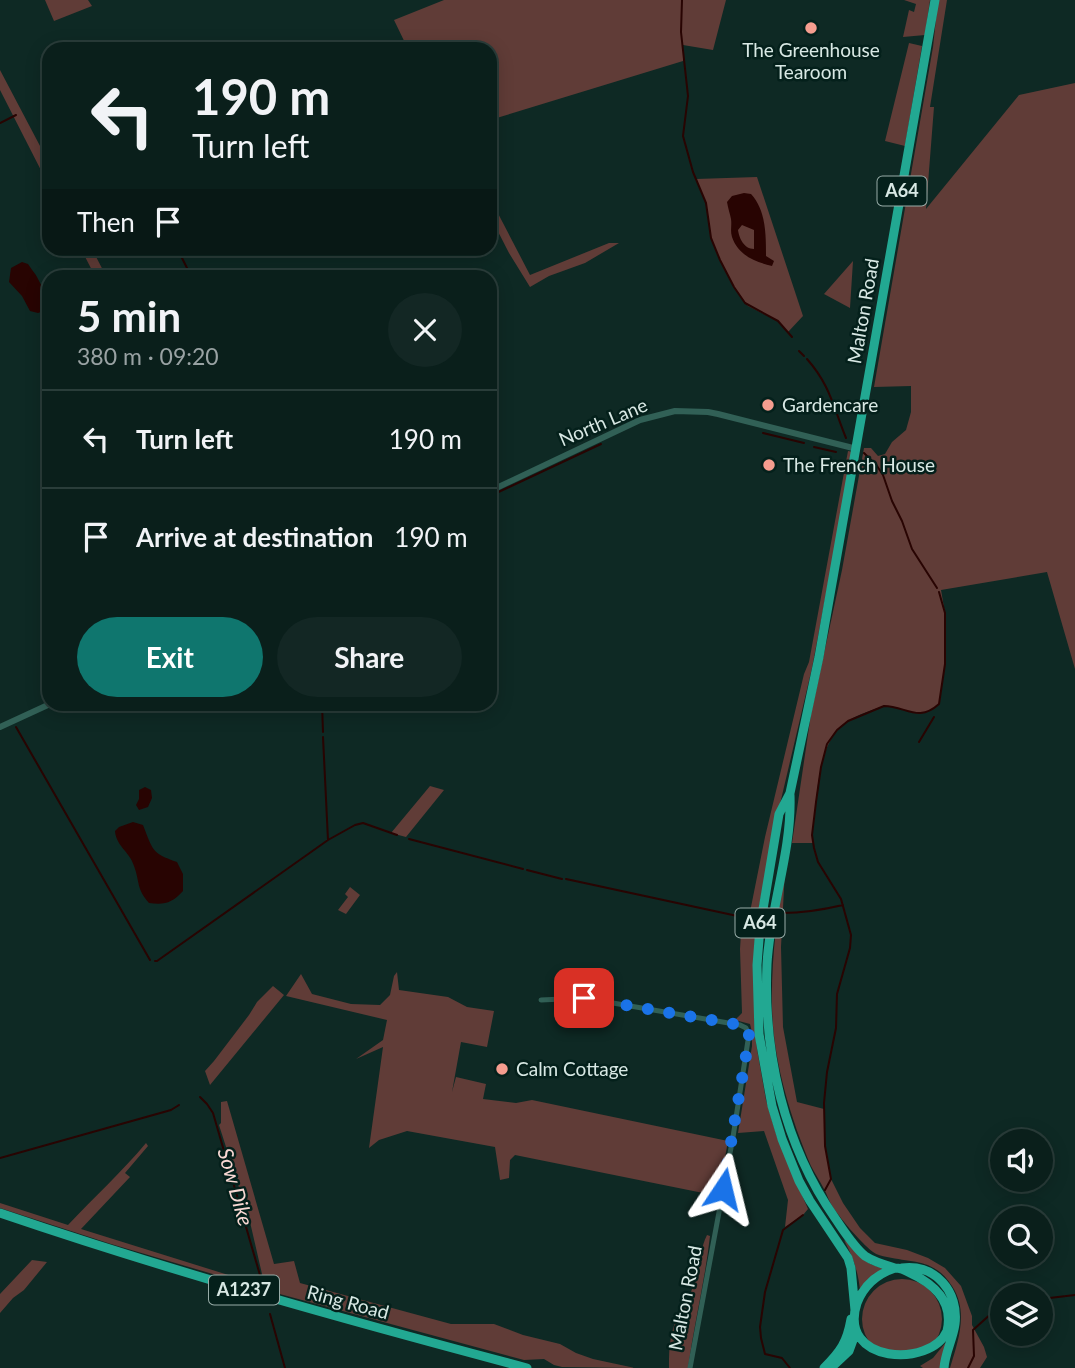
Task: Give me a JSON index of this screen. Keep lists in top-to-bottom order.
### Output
{
  "streets": {
    "highway": [
      "A64",
      "Malton Road",
      "A1237",
      "Ring Road"
    ],
    "street": ["North Lane"]
  },
  "crossings": [
    ["A64", "Malton Road"],
    ["Malton Road", "North Lane"]
  ],
  "water": ["Sow Dike"],
  "places": [
    "The Greenhouse Tearoom",
    "Gardencare",
    "The French House",
    "Calm Cottage"
  ],
  "page": {
    "turn": ["190 m", "Turn left"],
    "then": "Then",
    "heading": ["5 min", "380 m · 09:20"],
    "list": [
      {
        "name": "Turn left",
        "value": "190 m"
      },
      {
        "name": "Arrive at destination",
        "value": "190 m"
      }
    ],
    "buttons": ["Exit", "Share"]
  }
}
